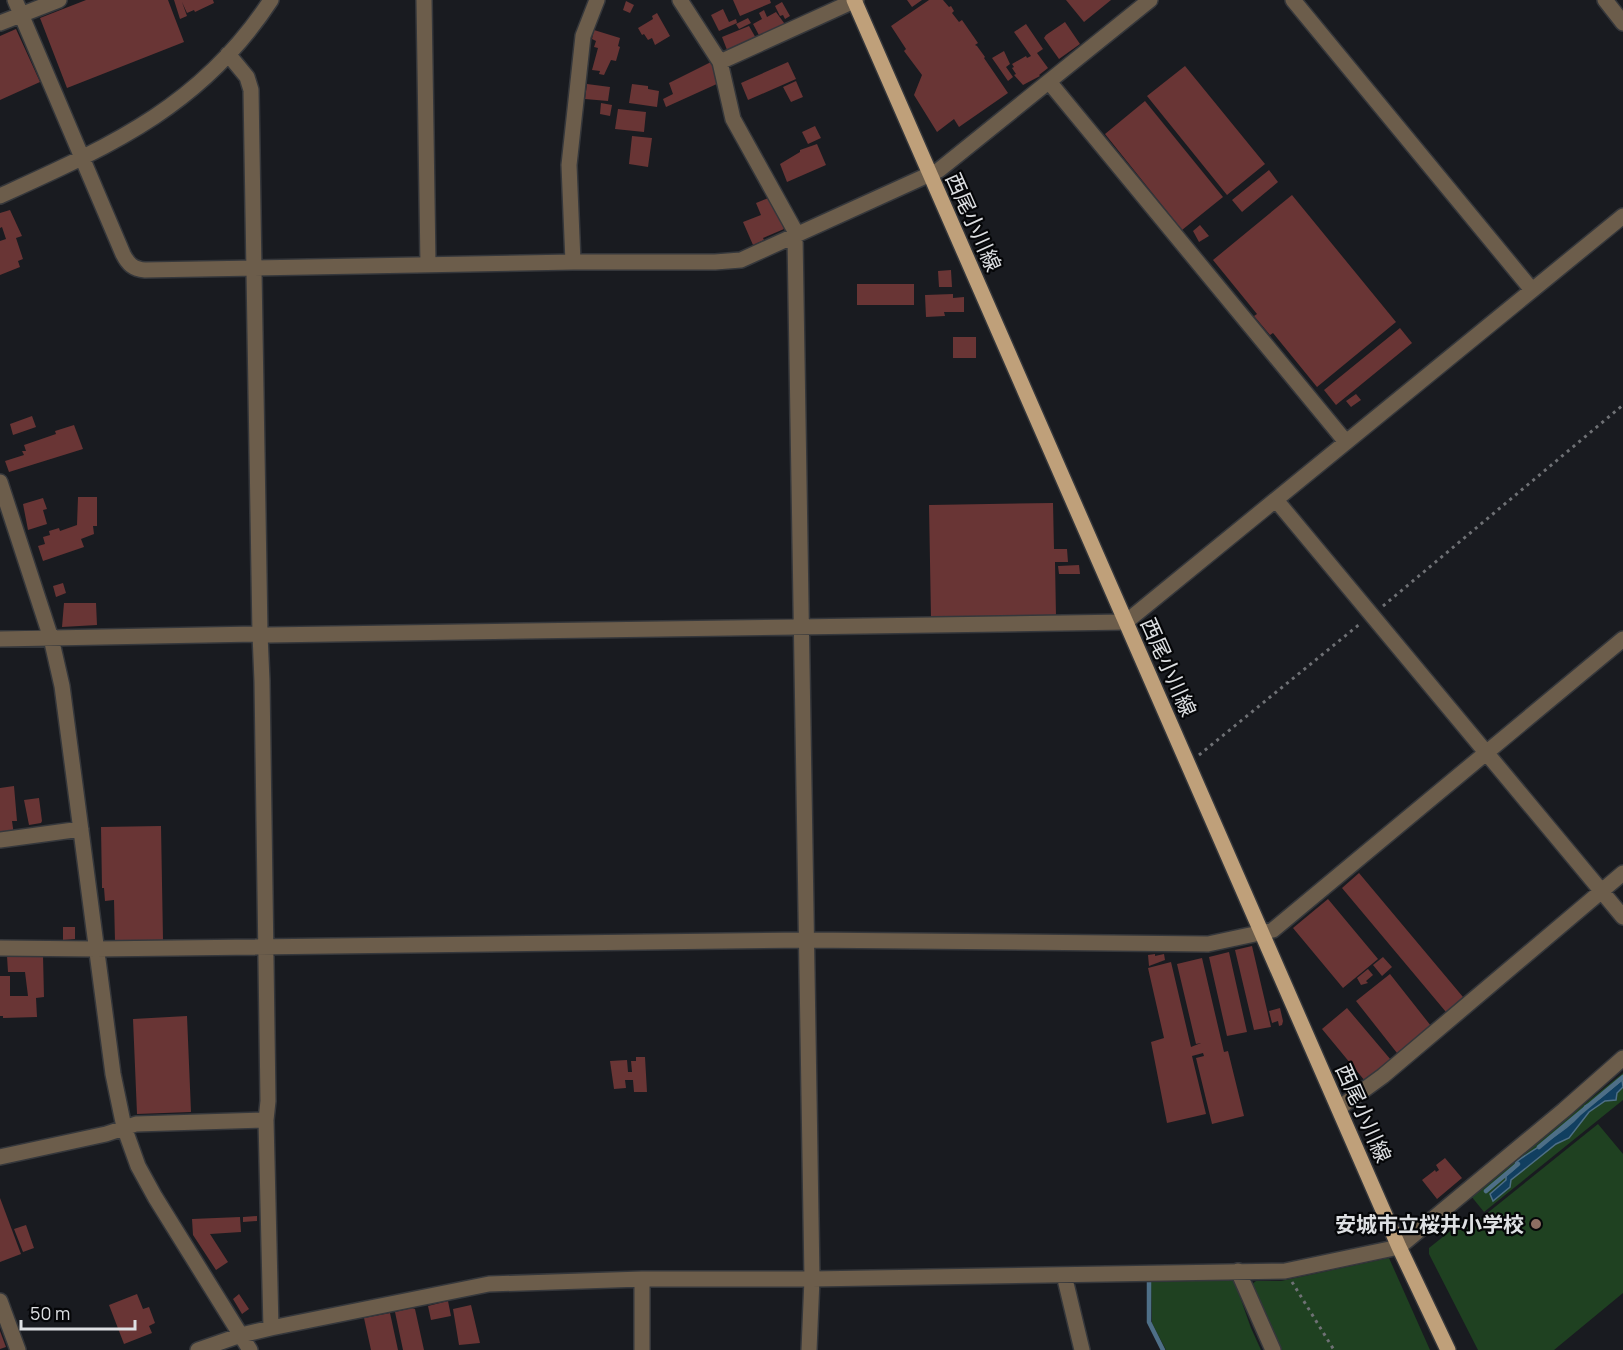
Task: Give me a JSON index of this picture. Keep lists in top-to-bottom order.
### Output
{
  "streets": {
    "main road": ["西尾小川線"]
  },
  "places": ["安城市立桜井小学校"],
  "scale_bar": "50 m"
}
